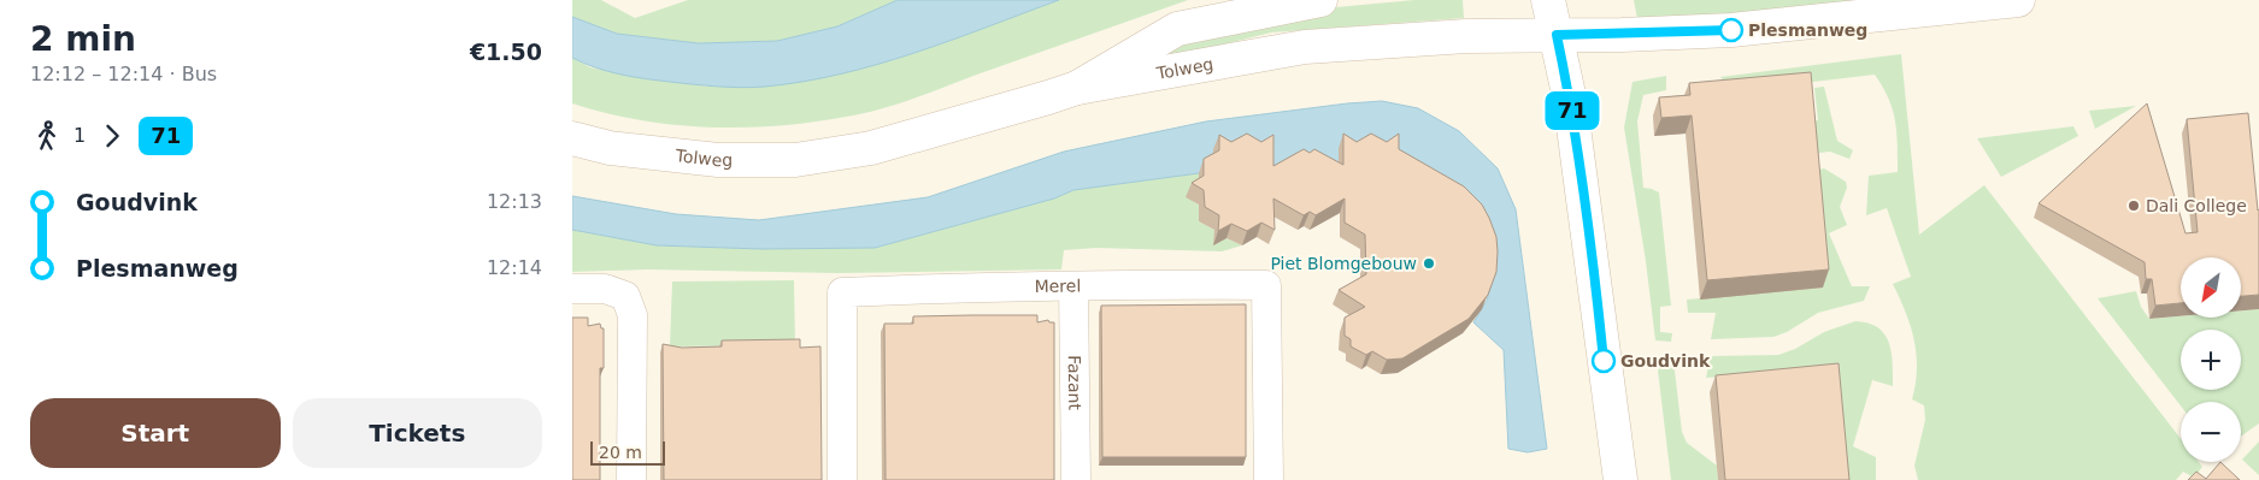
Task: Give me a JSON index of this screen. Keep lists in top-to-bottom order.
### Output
{
  "streets": {
    "main road": ["Tolweg"],
    "street": ["Merel", "Fazant"]
  },
  "crossings": [
    ["Merel", "Fazant"]
  ],
  "places": [
    "Plesmanweg",
    "Dali College",
    "Piet Blomgebouw",
    "Goudvink"
  ],
  "lines": ["bus line 71"],
  "scale_bar": "20 m",
  "north": "bottom left",
  "page": {
    "heading": ["2 min", "12:12 – 12:14 · Bus", "€1.50"],
    "on_map": "71",
    "legs": ["1", "71"],
    "list": [
      {
        "name": "Goudvink",
        "value": "12:13"
      },
      {
        "name": "Plesmanweg",
        "value": "12:14"
      }
    ],
    "map_buttons": ["+", "−"],
    "buttons": ["Start", "Tickets"],
    "scale": "20 m"
  }
}
